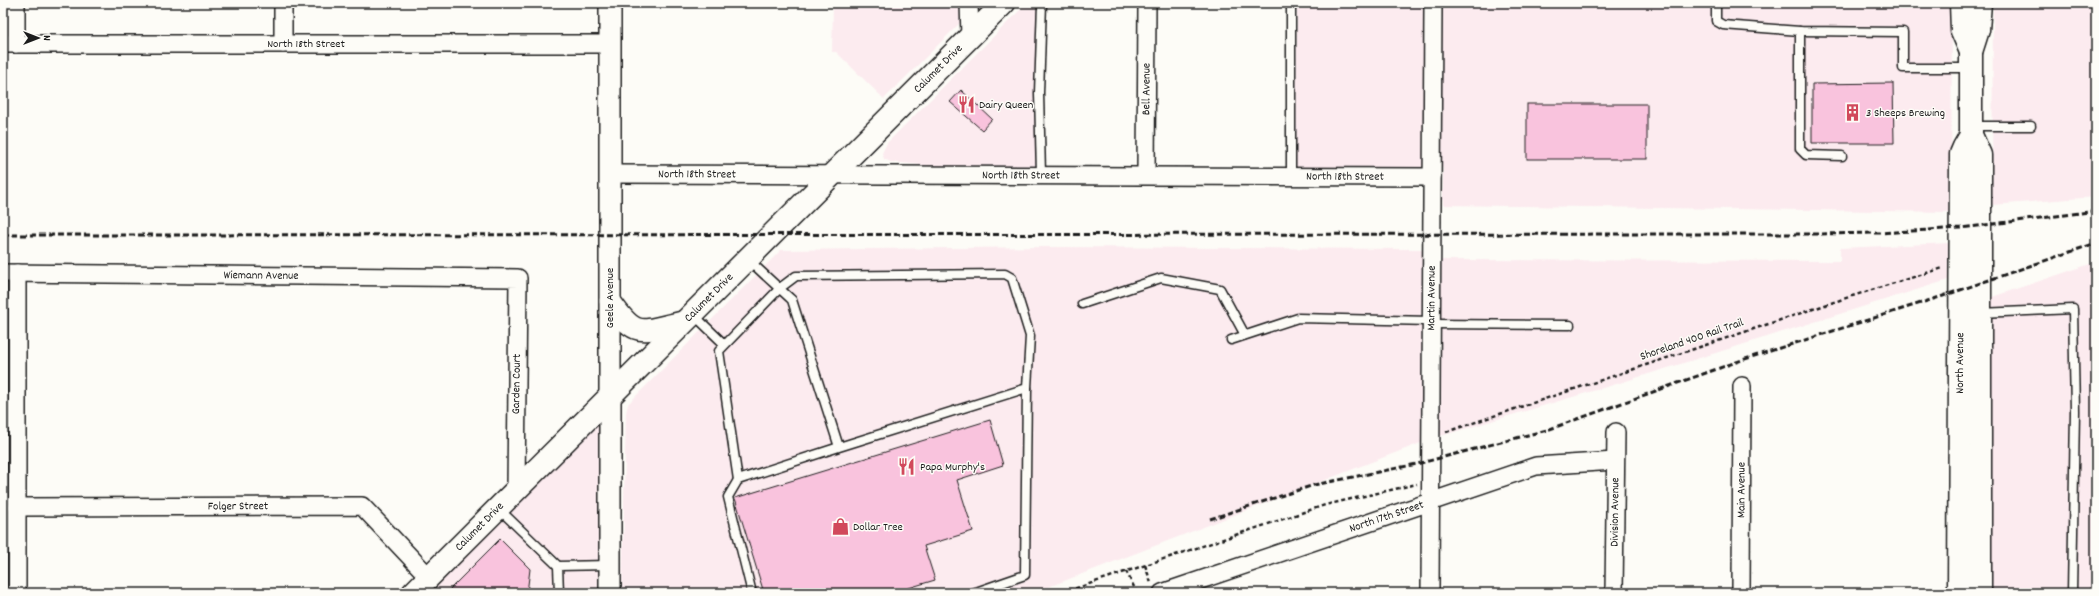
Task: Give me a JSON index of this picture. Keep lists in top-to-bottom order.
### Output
{
  "streets": {
    "main road": ["Calumet Drive", "North Avenue"],
    "street": [
      "North 18th Street",
      "Bell Avenue",
      "Wiemann Avenue",
      "Geele Avenue",
      "Martin Avenue",
      "Garden Court",
      "Main Avenue",
      "Folger Street",
      "Division Avenue",
      "North 17th Street"
    ],
    "path": ["Shoreland 400 Rail Trail"]
  },
  "crossings": [
    ["North 18th Street", "Calumet Drive"],
    ["North 18th Street", "Bell Avenue"],
    ["North 18th Street", "Geele Avenue"],
    ["North 18th Street", "Martin Avenue"],
    ["Calumet Drive", "Geele Avenue"],
    ["Calumet Drive", "Garden Court"],
    ["Calumet Drive", "Folger Street"],
    ["Wiemann Avenue", "Garden Court"],
    ["Martin Avenue", "North 17th Street"],
    ["Division Avenue", "North 17th Street"]
  ],
  "places": {
    "restaurant": ["Dairy Queen", "Papa Murphy's"],
    "building": ["3 Sheeps Brewing"],
    "shop": ["Dollar Tree"]
  },
  "north": "right"
}
